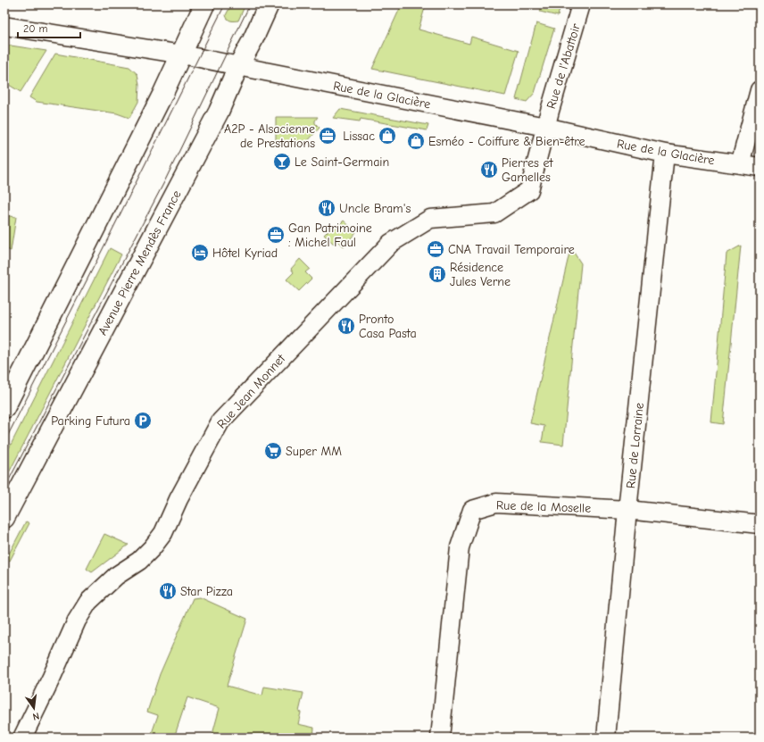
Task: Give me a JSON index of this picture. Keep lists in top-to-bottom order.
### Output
{
  "streets": {
    "main road": ["Avenue Pierre Mendès France"],
    "street": [
      "Rue de l'Abattoir",
      "Rue de la Glacière",
      "Rue Jean Monnet",
      "Rue de Lorraine",
      "Rue de la Moselle"
    ]
  },
  "crossings": [
    ["Rue de l'Abattoir", "Rue de la Glacière"],
    ["Rue de l'Abattoir", "Rue Jean Monnet"],
    ["Rue de la Glacière", "Avenue Pierre Mendès France"],
    ["Rue de la Glacière", "Rue Jean Monnet"],
    ["Rue de la Glacière", "Rue de Lorraine"],
    ["Rue de Lorraine", "Rue de la Moselle"]
  ],
  "places": {
    "office": ["A2P - Alsacienne de Prestations", "Gan Patrimoine : Michel Faul", "CNA Travail Temporaire"],
    "shop": ["Lissac", "Esméo - Coiffure & Bien-être"],
    "bar": ["Le Saint-Germain"],
    "restaurant": [
      "Pierres et Gamelles",
      "Uncle Bram's",
      "Pronto Casa Pasta",
      "Star Pizza"
    ],
    "hotel": ["Hôtel Kyriad"],
    "building": ["Résidence Jules Verne"],
    "parking": ["Parking Futura"],
    "supermarket": ["Super MM"]
  },
  "scale_bar": "20 m",
  "north": "bottom"
}
